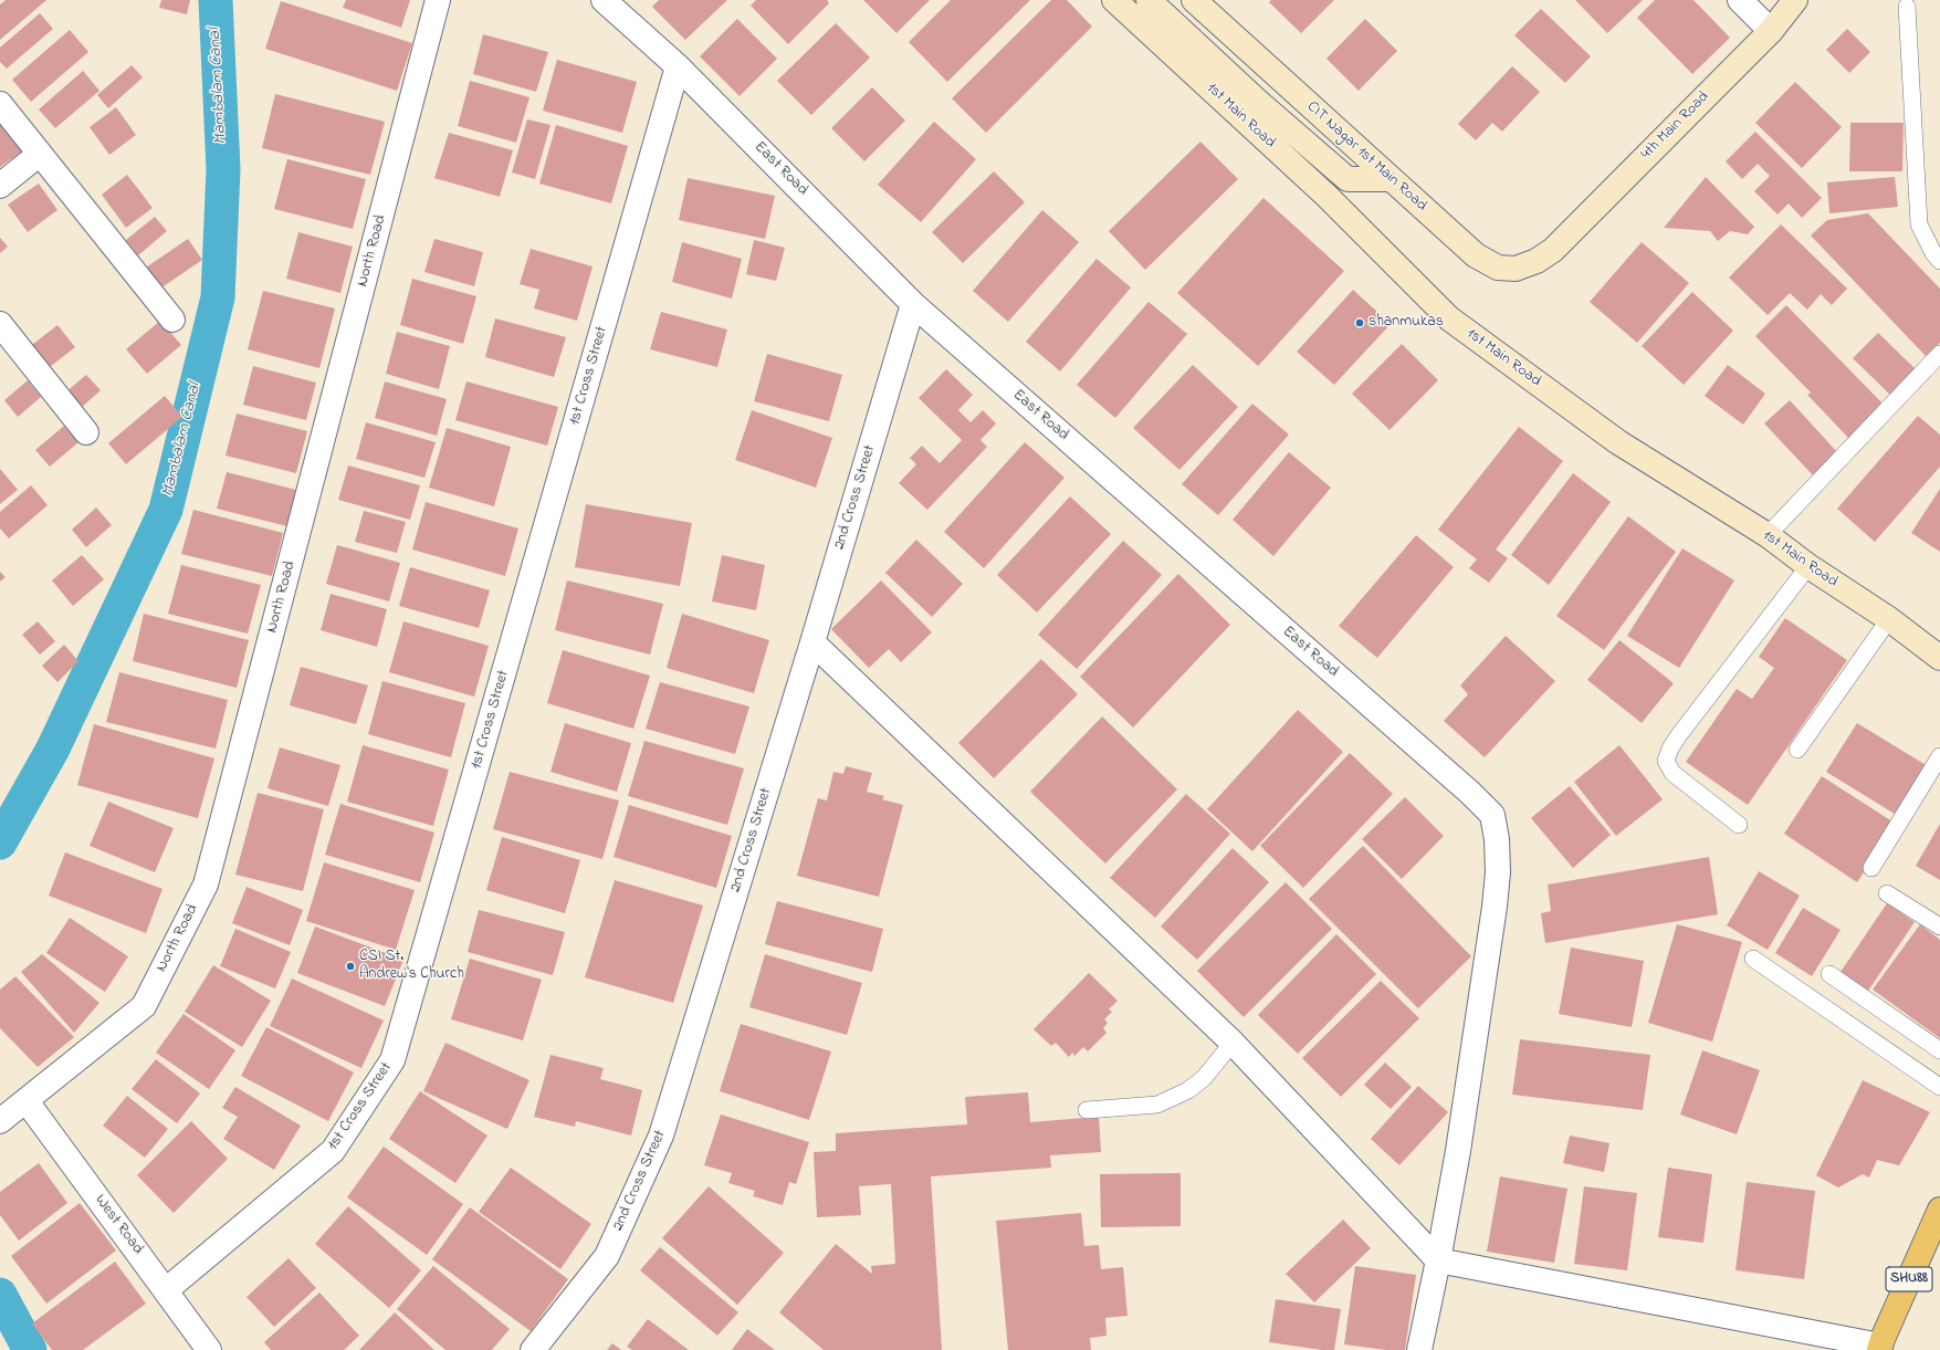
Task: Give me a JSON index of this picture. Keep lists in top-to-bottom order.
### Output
{
  "streets": {
    "main road": [
      "1st Main Road",
      "4th Main Road",
      "CIT Nagar 1st Main Road",
      "SHU88"
    ],
    "street": [
      "East Road",
      "North Road",
      "1st Cross Street",
      "2nd Cross Street",
      "West Road"
    ]
  },
  "crossings": [
    ["4th Main Road", "CIT Nagar 1st Main Road"],
    ["East Road", "1st Cross Street"],
    ["East Road", "2nd Cross Street"],
    ["North Road", "West Road"],
    ["1st Cross Street", "West Road"]
  ],
  "water": ["Mambalam Canal"],
  "places": ["shanmukas", "CSI St. Andrew's Church"]
}
